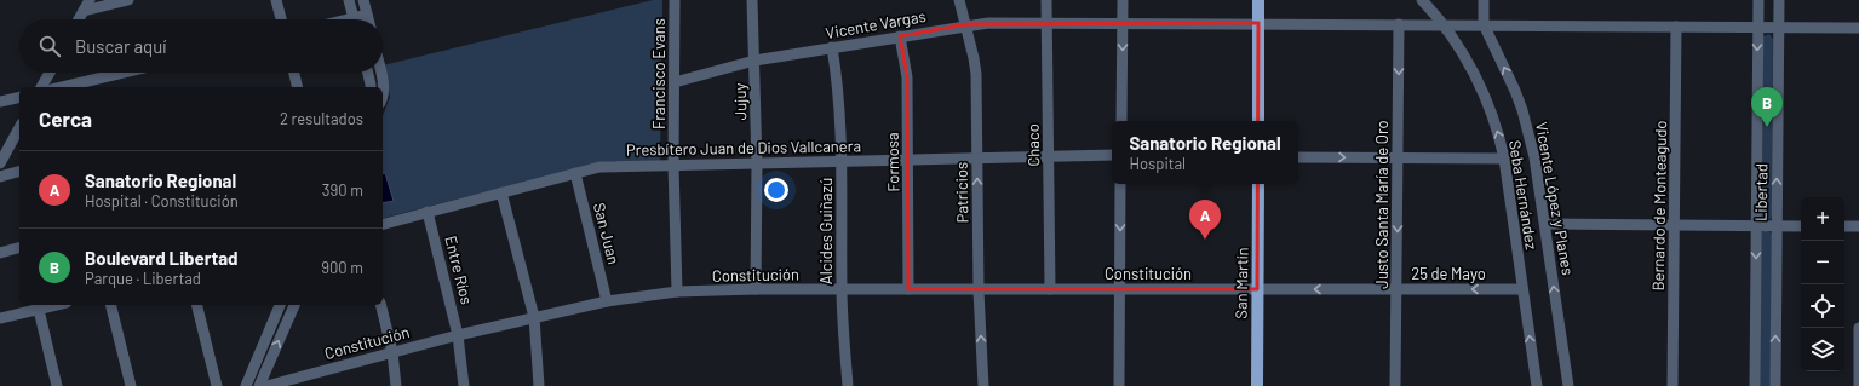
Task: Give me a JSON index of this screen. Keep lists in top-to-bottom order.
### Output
{
  "streets": {
    "main road": ["San Martín"],
    "street": [
      "Vicente Vargas",
      "Francisco Evans",
      "Jujuy",
      "Chaco",
      "Presbítero Juan de Dios Vallcanera",
      "Formosa",
      "Patricios",
      "Libertad",
      "Seba Hernández",
      "Vicente López y Planes",
      "Justo Santa María de Oro",
      "Bernardo de Monteagudo",
      "Alcides Guiñazú",
      "San Juan",
      "Entre Ríos",
      "Constitución",
      "25 de Mayo"
    ]
  },
  "crossings": [
    ["Vicente Vargas", "Francisco Evans"],
    ["Vicente Vargas", "Jujuy"],
    ["Vicente Vargas", "Chaco"],
    ["Vicente Vargas", "Formosa"],
    ["Vicente Vargas", "Patricios"],
    ["Vicente Vargas", "Libertad"],
    ["Vicente Vargas", "Seba Hernández"],
    ["Vicente Vargas", "Vicente López y Planes"],
    ["Vicente Vargas", "Justo Santa María de Oro"],
    ["Vicente Vargas", "Bernardo de Monteagudo"],
    ["Vicente Vargas", "Alcides Guiñazú"],
    ["Francisco Evans", "Presbítero Juan de Dios Vallcanera"],
    ["Francisco Evans", "Constitución"],
    ["Jujuy", "Presbítero Juan de Dios Vallcanera"],
    ["Jujuy", "Constitución"],
    ["Chaco", "Presbítero Juan de Dios Vallcanera"],
    ["Chaco", "Constitución"],
    ["Presbítero Juan de Dios Vallcanera", "Formosa"],
    ["Presbítero Juan de Dios Vallcanera", "Patricios"],
    ["Presbítero Juan de Dios Vallcanera", "Alcides Guiñazú"],
    ["Presbítero Juan de Dios Vallcanera", "San Juan"],
    ["Presbítero Juan de Dios Vallcanera", "Entre Ríos"],
    ["Formosa", "Constitución"],
    ["Patricios", "Constitución"],
    ["Seba Hernández", "25 de Mayo"],
    ["Justo Santa María de Oro", "25 de Mayo"],
    ["Alcides Guiñazú", "Constitución"],
    ["San Juan", "Constitución"],
    ["Entre Ríos", "Constitución"],
    ["Constitución", "25 de Mayo"],
    ["Constitución", "San Martín"],
    ["25 de Mayo", "San Martín"]
  ],
  "one_way": [
    "Patricios",
    "Seba Hernández",
    "Vicente López y Planes",
    "Justo Santa María de Oro",
    "25 de Mayo"
  ],
  "page": {
    "search": "Buscar aquí",
    "pins": ["B", "A"],
    "heading": ["Cerca", "2 resultados"],
    "popup": ["Sanatorio Regional", "Hospital"],
    "list": [
      {
        "mark": "A",
        "name": "Sanatorio Regional",
        "note": "Hospital · Constitución",
        "value": "390 m"
      },
      {
        "mark": "B",
        "name": "Boulevard Libertad",
        "note": "Parque · Libertad",
        "value": "900 m"
      }
    ],
    "map_buttons": ["+", "−"]
  }
}
